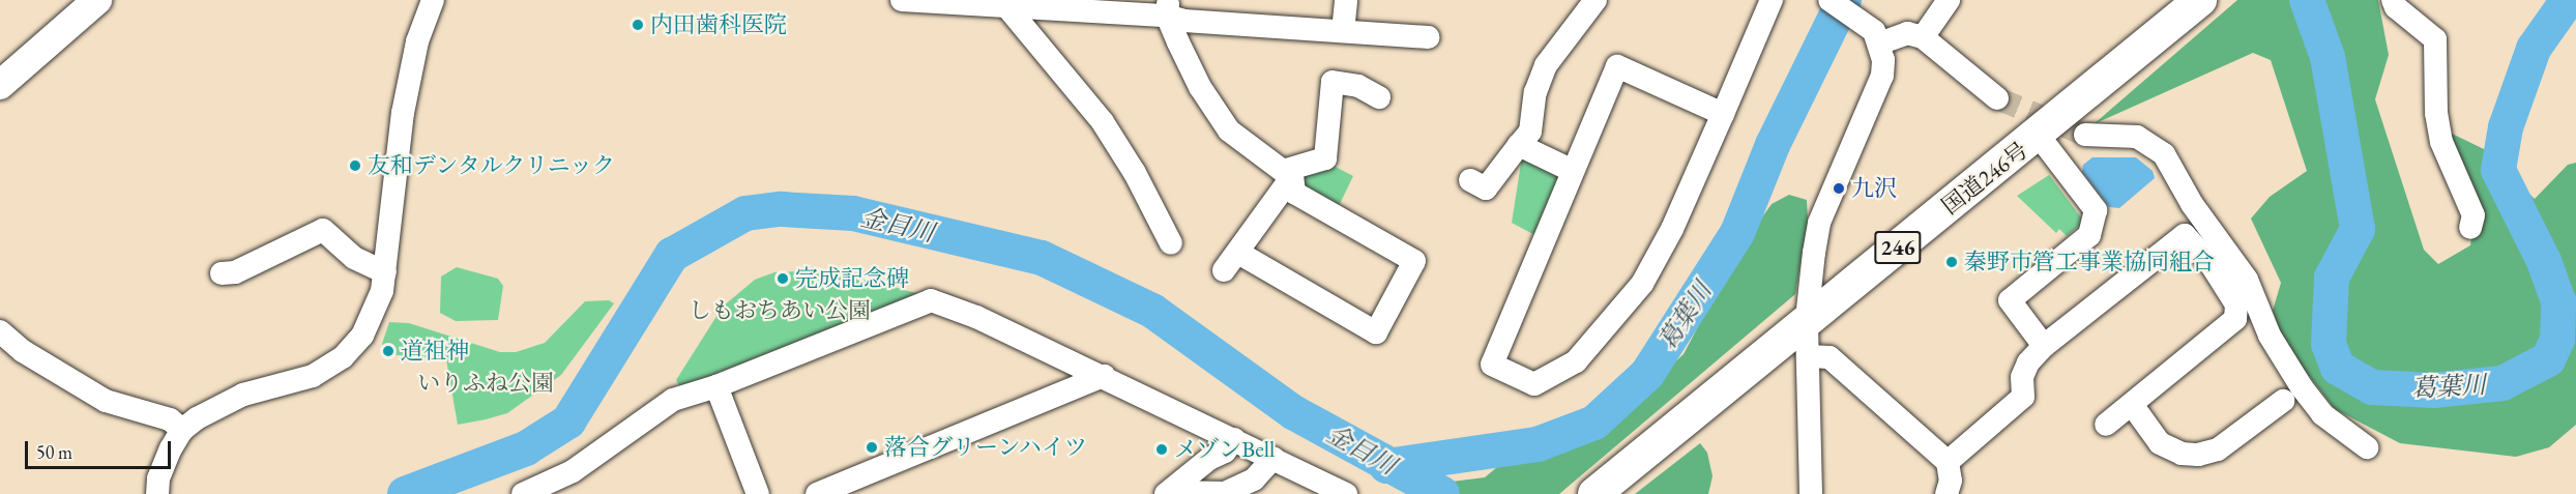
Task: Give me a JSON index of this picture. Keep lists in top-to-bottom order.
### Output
{
  "streets": {
    "highway": ["国道246号", "246"]
  },
  "water": ["金目川", "葛葉川"],
  "parks": ["しもおちあい公園", "いりふね公園"],
  "places": [
    "内田歯科医院",
    "友和デンタルクリニック",
    "九沢",
    "秦野市管工事業協同組合",
    "完成記念碑",
    "道祖神",
    "落合グリーンハイツ",
    "メゾンBell"
  ],
  "scale_bar": "50 m"
}
